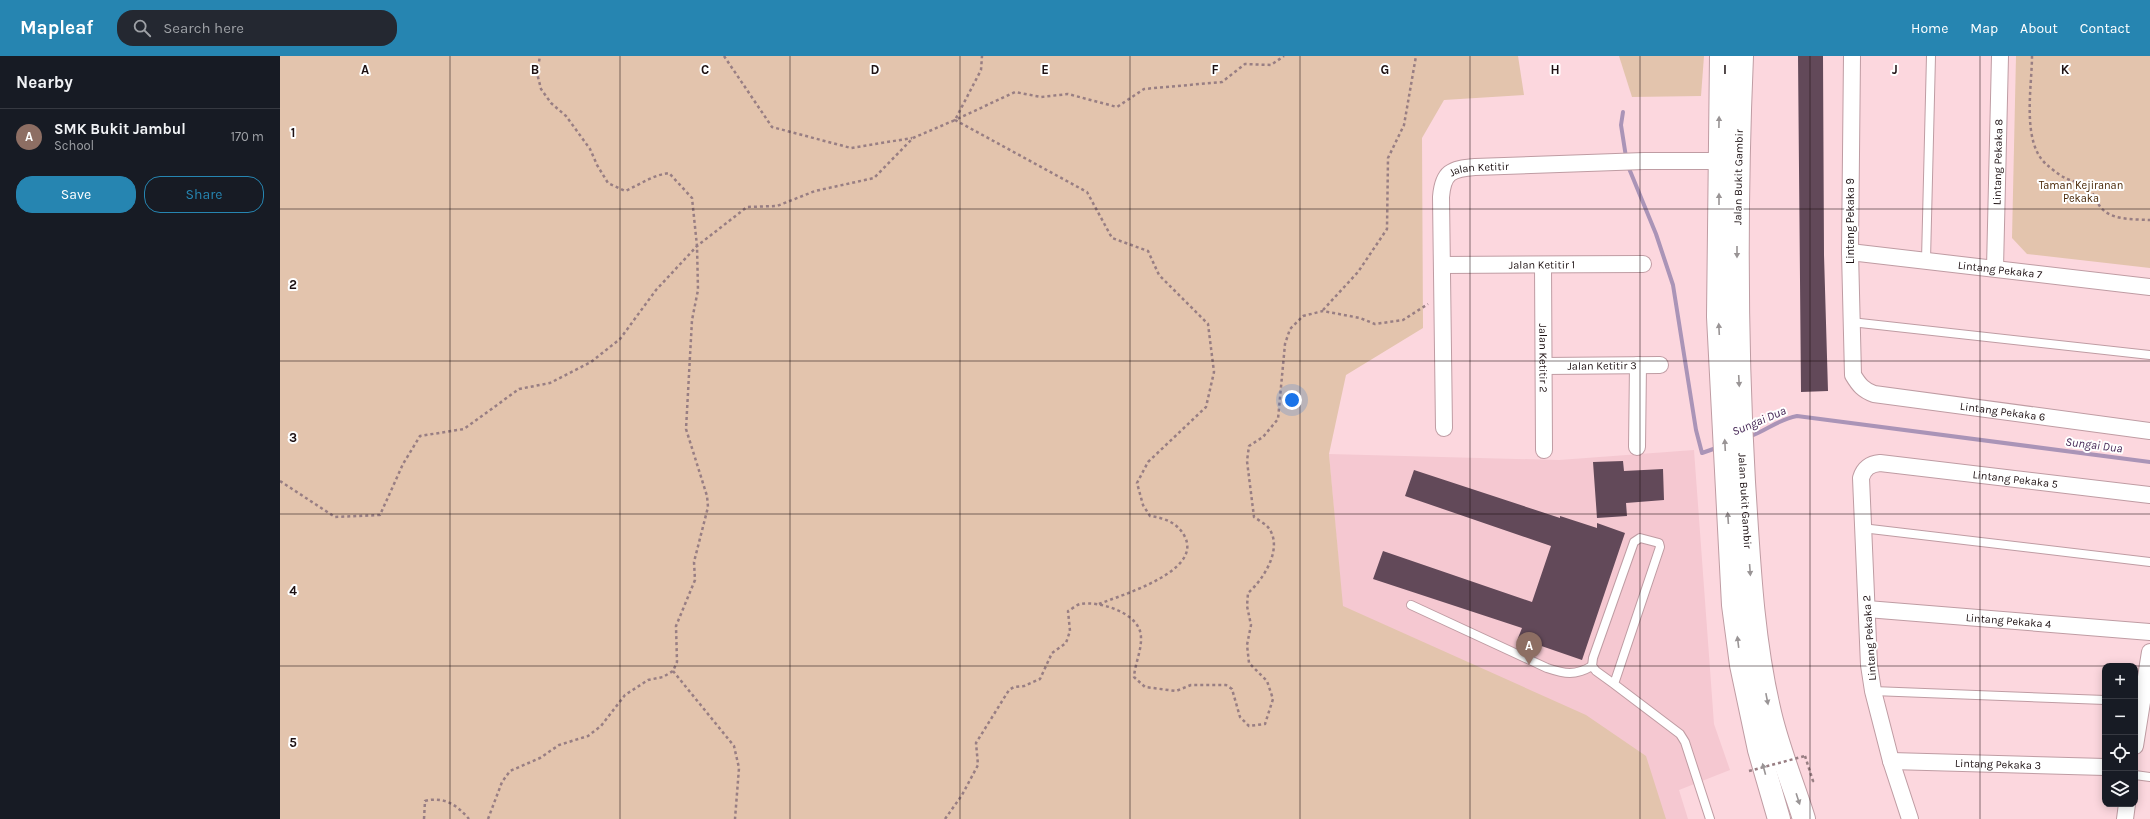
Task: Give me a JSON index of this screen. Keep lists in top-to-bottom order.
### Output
{
  "streets": {
    "main road": ["Jalan Bukit Gambir"],
    "street": [
      "Lintang Pekaka 8",
      "Jalan Ketitir",
      "Lintang Pekaka 9",
      "Jalan Ketitir 1",
      "Lintang Pekaka 7",
      "Jalan Ketitir 2",
      "Jalan Ketitir 3",
      "Lintang Pekaka 6",
      "Lintang Pekaka 5",
      "Lintang Pekaka 4",
      "Lintang Pekaka 2",
      "Lintang Pekaka 3"
    ]
  },
  "crossings": [
    ["Lintang Pekaka 8", "Lintang Pekaka 7"],
    ["Jalan Ketitir", "Jalan Bukit Gambir"],
    ["Jalan Ketitir", "Jalan Ketitir 1"],
    ["Lintang Pekaka 9", "Lintang Pekaka 7"],
    ["Lintang Pekaka 9", "Lintang Pekaka 6"],
    ["Jalan Ketitir 1", "Jalan Ketitir 2"],
    ["Jalan Ketitir 2", "Jalan Ketitir 3"],
    ["Lintang Pekaka 5", "Lintang Pekaka 2"],
    ["Lintang Pekaka 4", "Lintang Pekaka 2"],
    ["Lintang Pekaka 2", "Lintang Pekaka 3"]
  ],
  "water": ["Sungai Dua"],
  "parks": ["Taman Kejiranan Pekaka"],
  "page": {
    "header": "Mapleaf",
    "search": "Search here",
    "nav": [
      "Home",
      "Map",
      "About",
      "Contact"
    ],
    "heading": "Nearby",
    "list": [
      {
        "mark": "A",
        "name": "SMK Bukit Jambul",
        "note": "School",
        "value": "170 m"
      }
    ],
    "buttons": ["Save", "Share"],
    "pins": "A",
    "map_buttons": ["+", "−"]
  },
  "grid": {
    "columns": [
      "A",
      "B",
      "C",
      "D",
      "E",
      "F",
      "G",
      "H",
      "I",
      "J",
      "K"
    ],
    "rows": [
      "1",
      "2",
      "3",
      "4",
      "5"
    ]
  }
}
